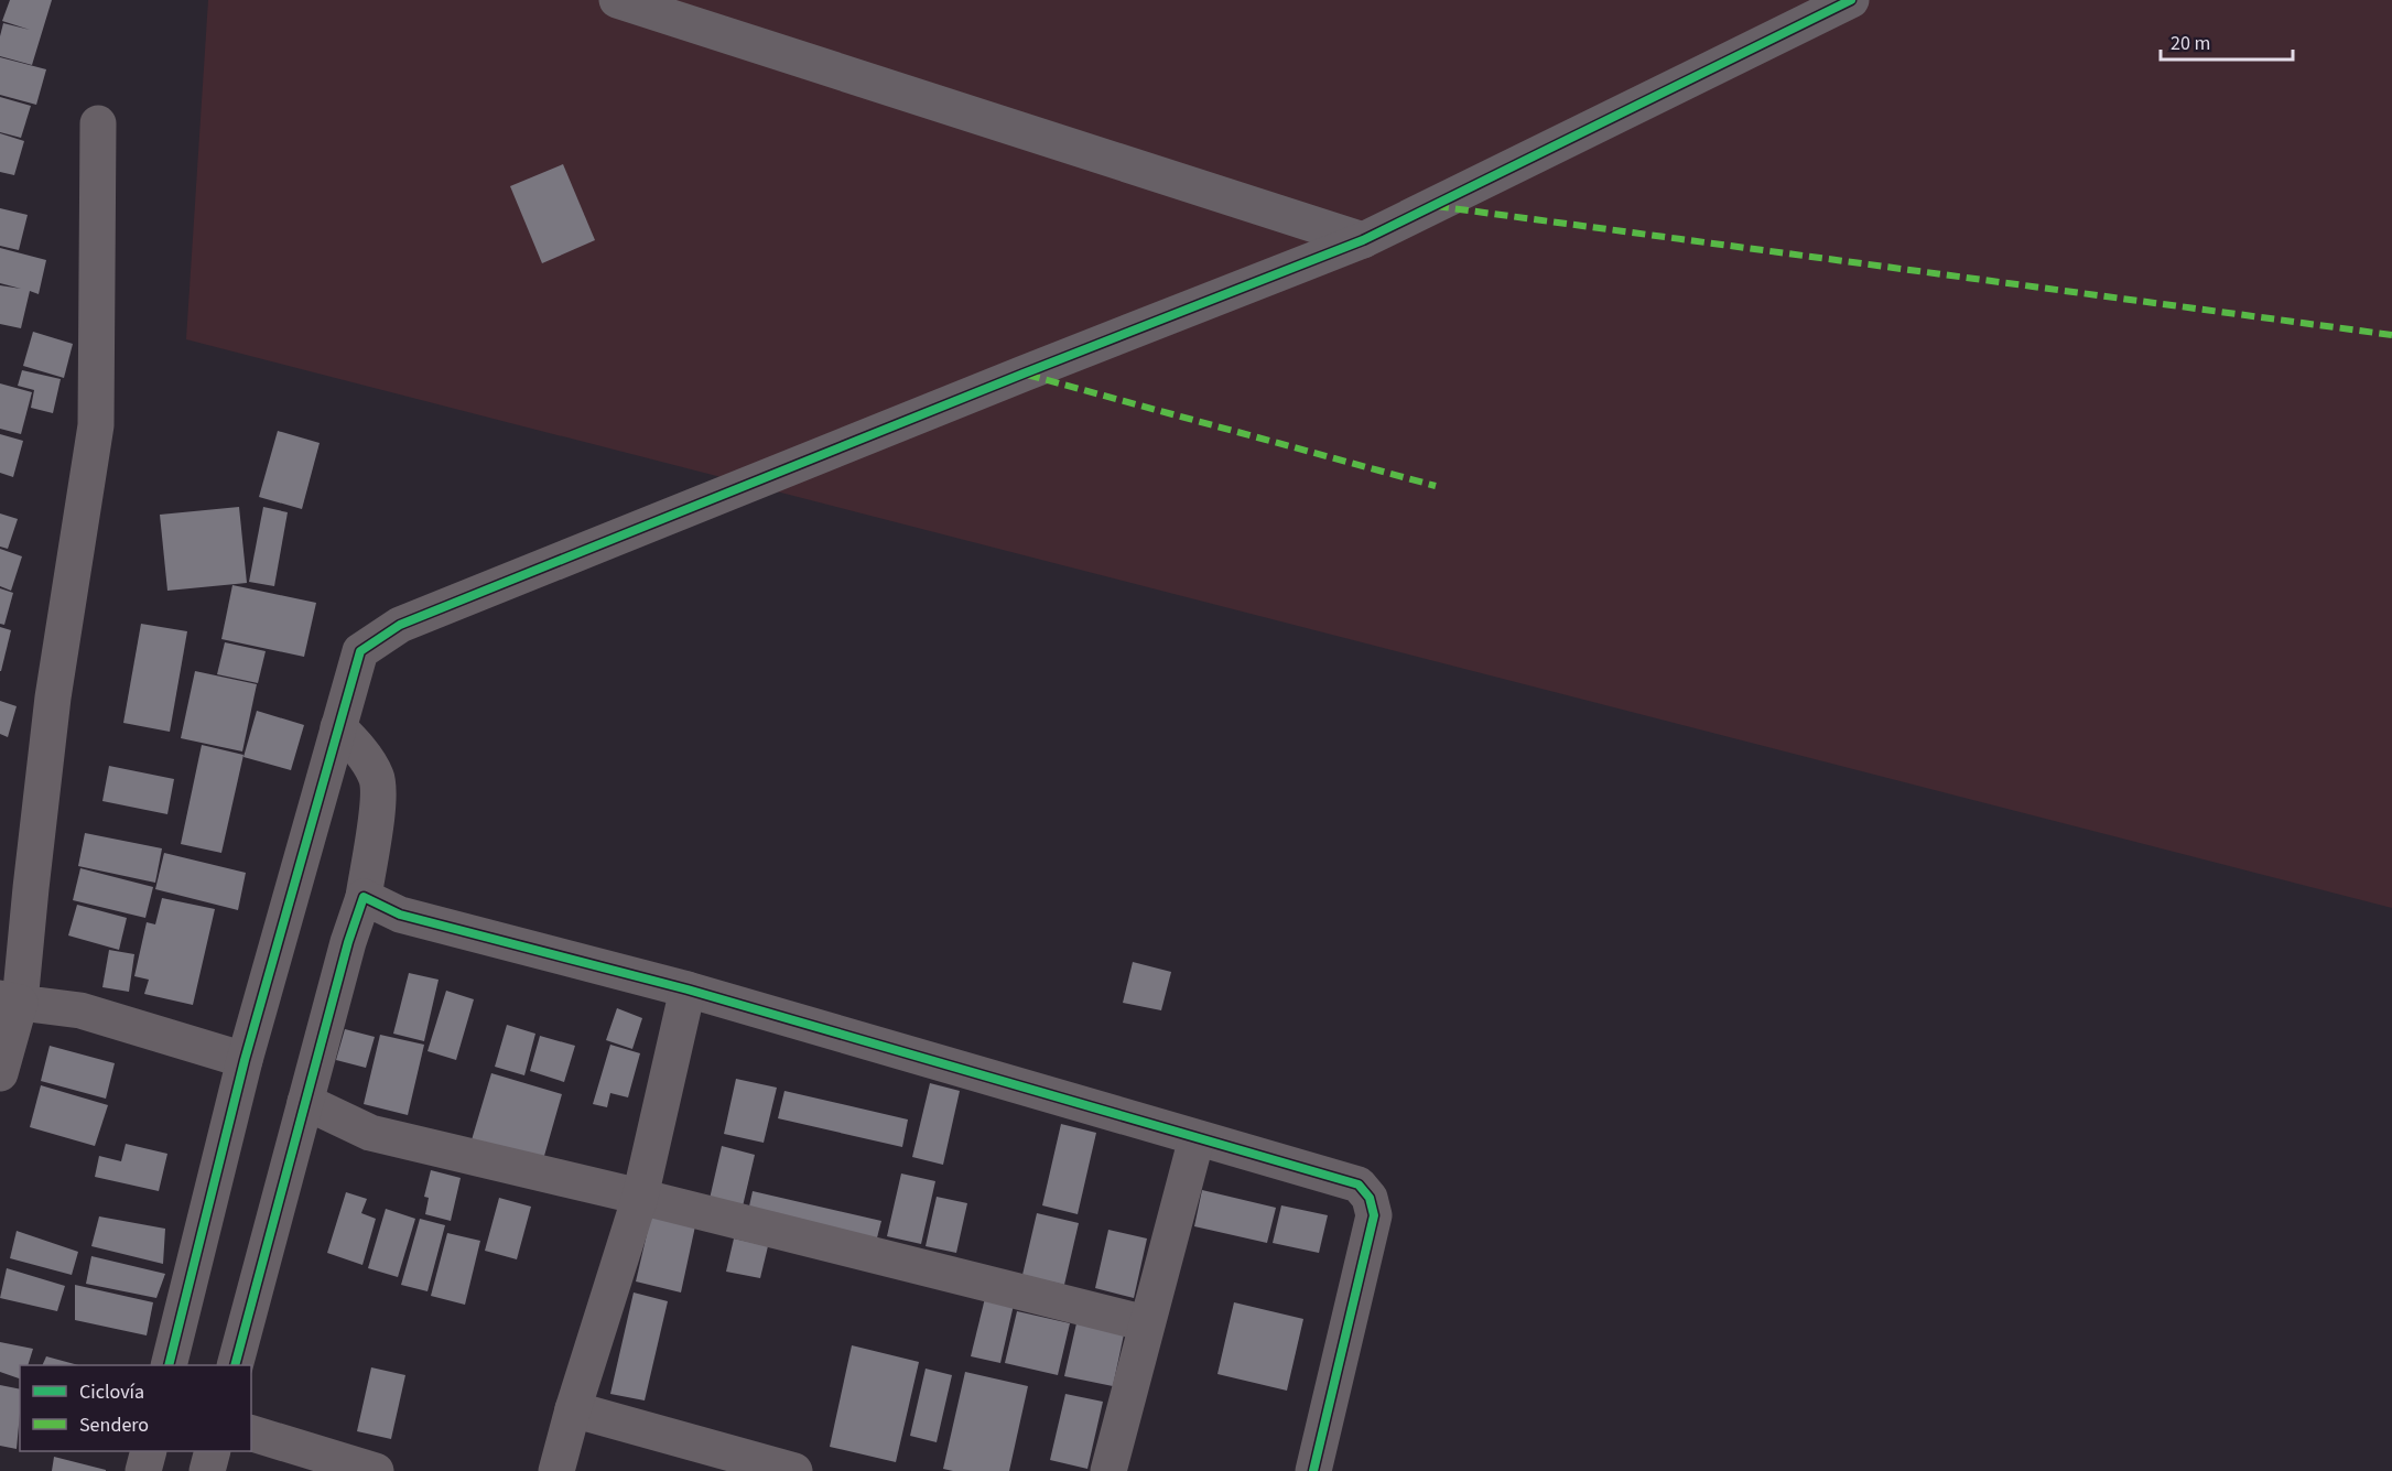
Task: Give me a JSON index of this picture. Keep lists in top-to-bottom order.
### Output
{
  "legend": ["Ciclovía", "Sendero"],
  "scale_bar": "20 m"
}
